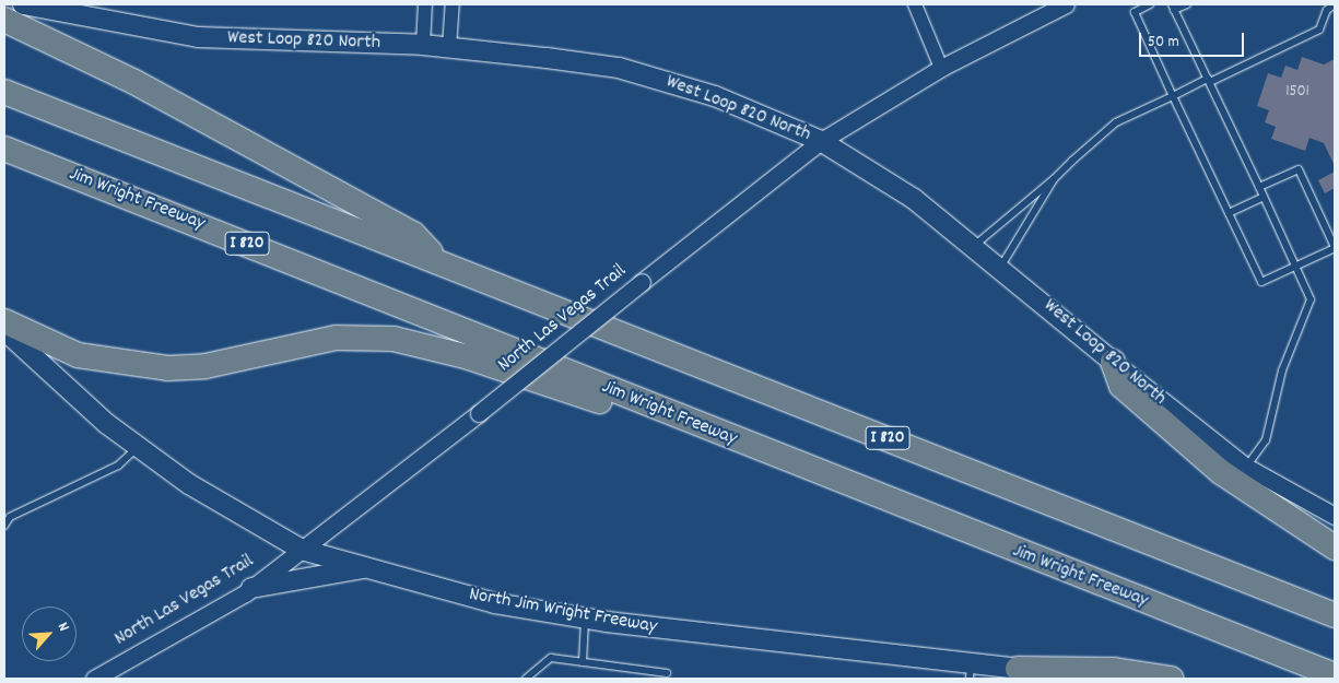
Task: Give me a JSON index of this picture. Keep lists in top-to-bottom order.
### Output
{
  "streets": {
    "highway": ["Jim Wright Freeway", "I 820"],
    "main road": ["West Loop 820 North", "North Jim Wright Freeway"],
    "street": ["North Las Vegas Trail"]
  },
  "crossings": [
    ["West Loop 820 North", "North Las Vegas Trail"],
    ["North Las Vegas Trail", "North Jim Wright Freeway"]
  ],
  "house_numbers": ["1501"],
  "scale_bar": "50 m",
  "north": "top right"
}
